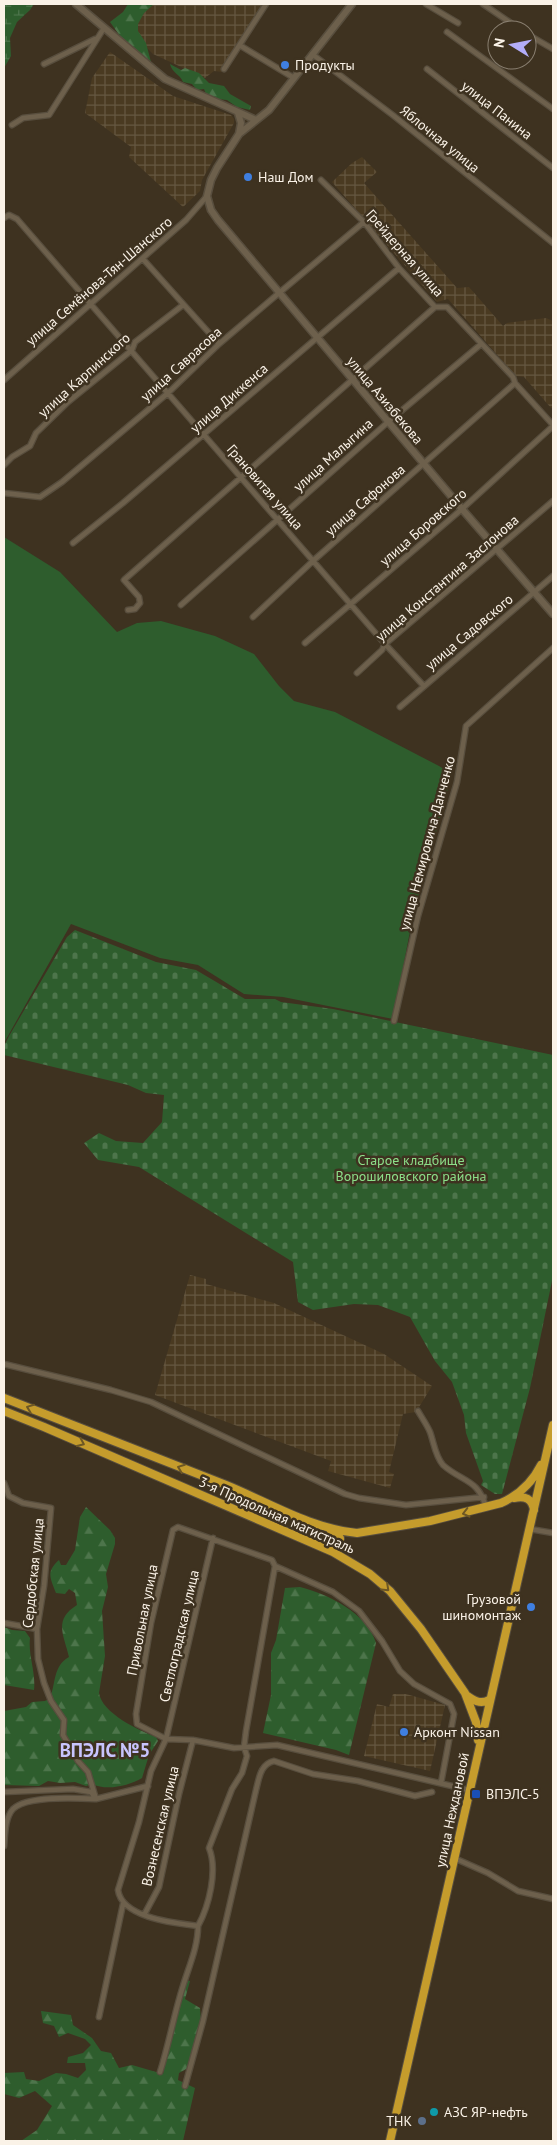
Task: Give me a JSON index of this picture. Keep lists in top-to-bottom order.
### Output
{
  "streets": {
    "highway": ["3-я Продольная магистраль", "улица Неждановой"],
    "main road": ["улица Азизбекова"],
    "street": [
      "улица Панина",
      "Яблочная улица",
      "Грейдерная улица",
      "улица Семёнова-Тян-Шанского",
      "улица Саврасова",
      "улица Карпинского",
      "улица Диккенса",
      "улица Малыгина",
      "Грановитая улица",
      "улица Сафонова",
      "улица Боровского",
      "улица Константина Заслонова",
      "улица Садовского",
      "улица Немировича-Данченко",
      "Сердобская улица",
      "Привольная улица",
      "Светлоградская улица",
      "Вознесенская улица"
    ]
  },
  "crossings": [
    ["Грейдерная улица", "улица Саврасова"],
    ["Грейдерная улица", "улица Диккенса"],
    ["Грейдерная улица", "улица Малыгина"],
    ["Грейдерная улица", "улица Сафонова"],
    ["Грейдерная улица", "улица Боровского"],
    ["улица Семёнова-Тян-Шанского", "улица Азизбекова"],
    ["улица Семёнова-Тян-Шанского", "Грановитая улица"],
    ["улица Саврасова", "улица Азизбекова"],
    ["улица Саврасова", "Грановитая улица"],
    ["улица Карпинского", "Грановитая улица"],
    ["улица Диккенса", "улица Азизбекова"],
    ["улица Диккенса", "Грановитая улица"],
    ["улица Азизбекова", "улица Малыгина"],
    ["улица Азизбекова", "улица Сафонова"],
    ["улица Азизбекова", "улица Боровского"],
    ["улица Азизбекова", "улица Константина Заслонова"],
    ["улица Азизбекова", "улица Садовского"],
    ["улица Малыгина", "Грановитая улица"],
    ["Грановитая улица", "улица Сафонова"],
    ["Грановитая улица", "улица Боровского"],
    ["Грановитая улица", "улица Константина Заслонова"],
    ["Грановитая улица", "улица Садовского"],
    ["3-я Продольная магистраль", "улица Неждановой"],
    ["Привольная улица", "Светлоградская улица"]
  ],
  "districts": ["ВПЭЛС №5"],
  "parks": ["Старое кладбище Ворошиловского района"],
  "places": {
    "other": [
      "Продукты",
      "Наш Дом",
      "Грузовой шиномонтаж",
      "Арконт Nissan",
      "АЗС ЯР-нефть",
      "ТНК"
    ],
    "transit": ["ВПЭЛС-5"]
  },
  "north": "left"
}
